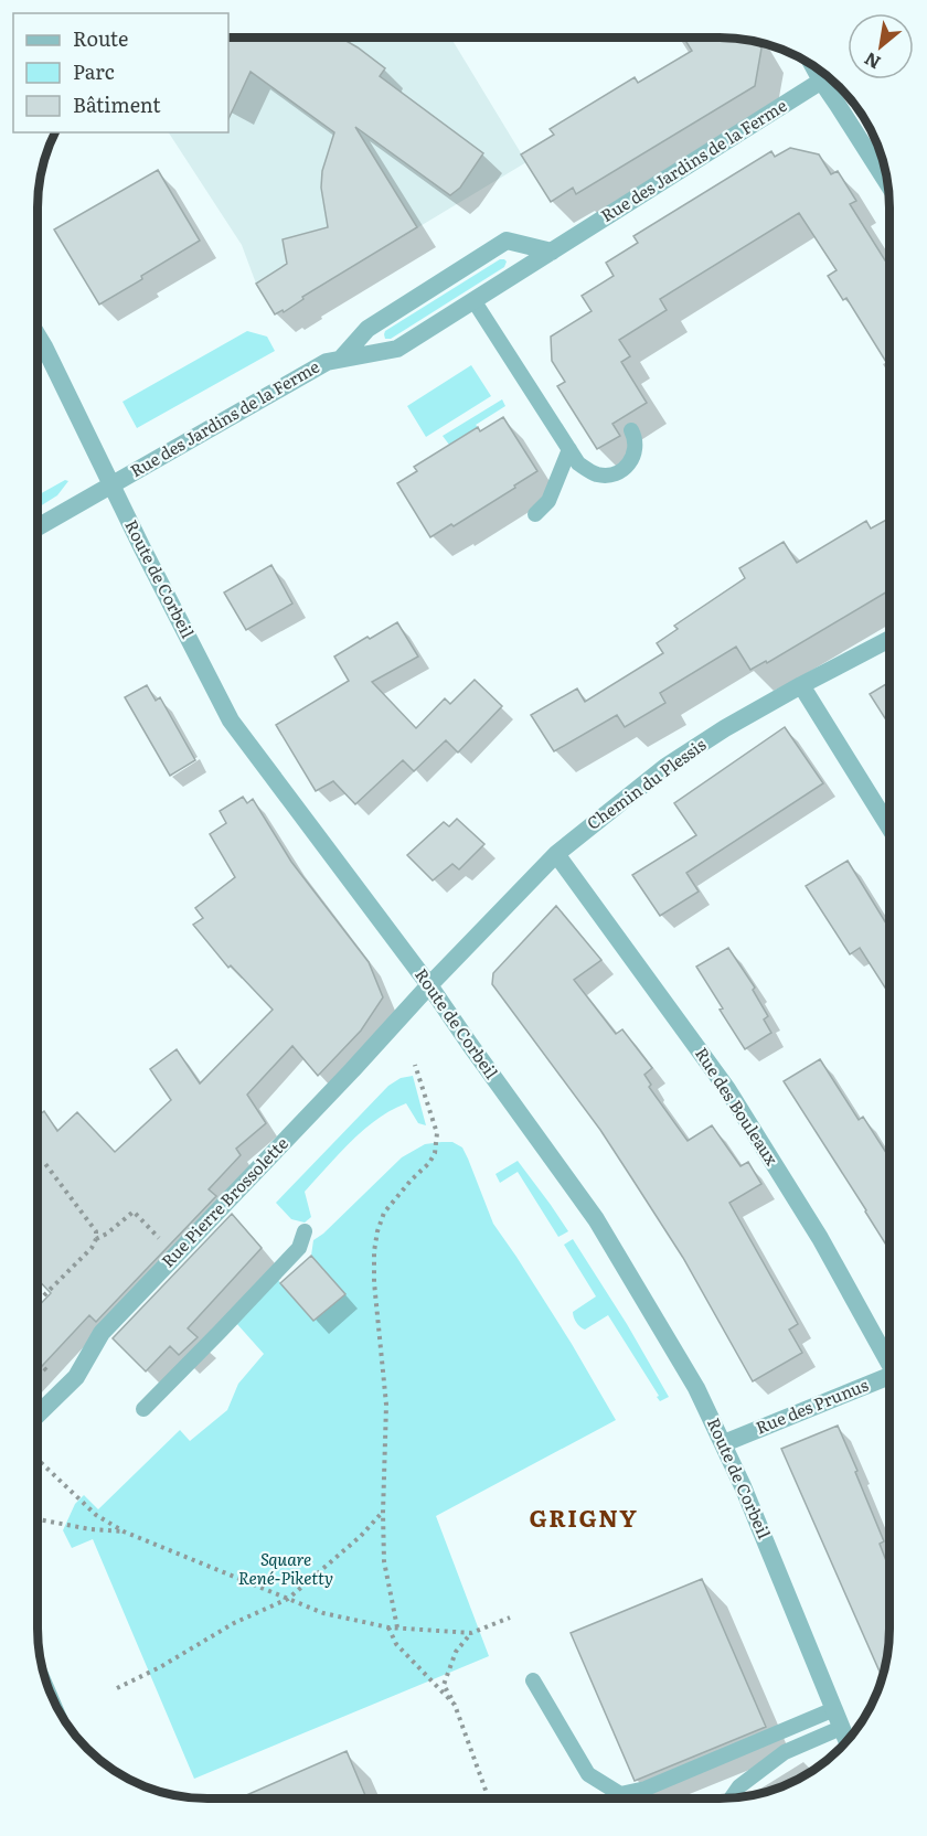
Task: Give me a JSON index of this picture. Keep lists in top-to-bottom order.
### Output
{
  "streets": {
    "street": [
      "Rue des Jardins de la Ferme",
      "Route de Corbeil",
      "Chemin du Plessis",
      "Rue des Bouleaux",
      "Rue Pierre Brossolette",
      "Rue des Prunus"
    ]
  },
  "crossings": [
    ["Rue des Jardins de la Ferme", "Route de Corbeil"],
    ["Route de Corbeil", "Chemin du Plessis"],
    ["Route de Corbeil", "Rue Pierre Brossolette"],
    ["Route de Corbeil", "Rue des Prunus"],
    ["Chemin du Plessis", "Rue des Bouleaux"],
    ["Chemin du Plessis", "Rue Pierre Brossolette"]
  ],
  "districts": ["GRIGNY"],
  "parks": ["Square René-Piketty"],
  "legend": ["Route", "Parc", "Bâtiment"],
  "north": "bottom left"
}
